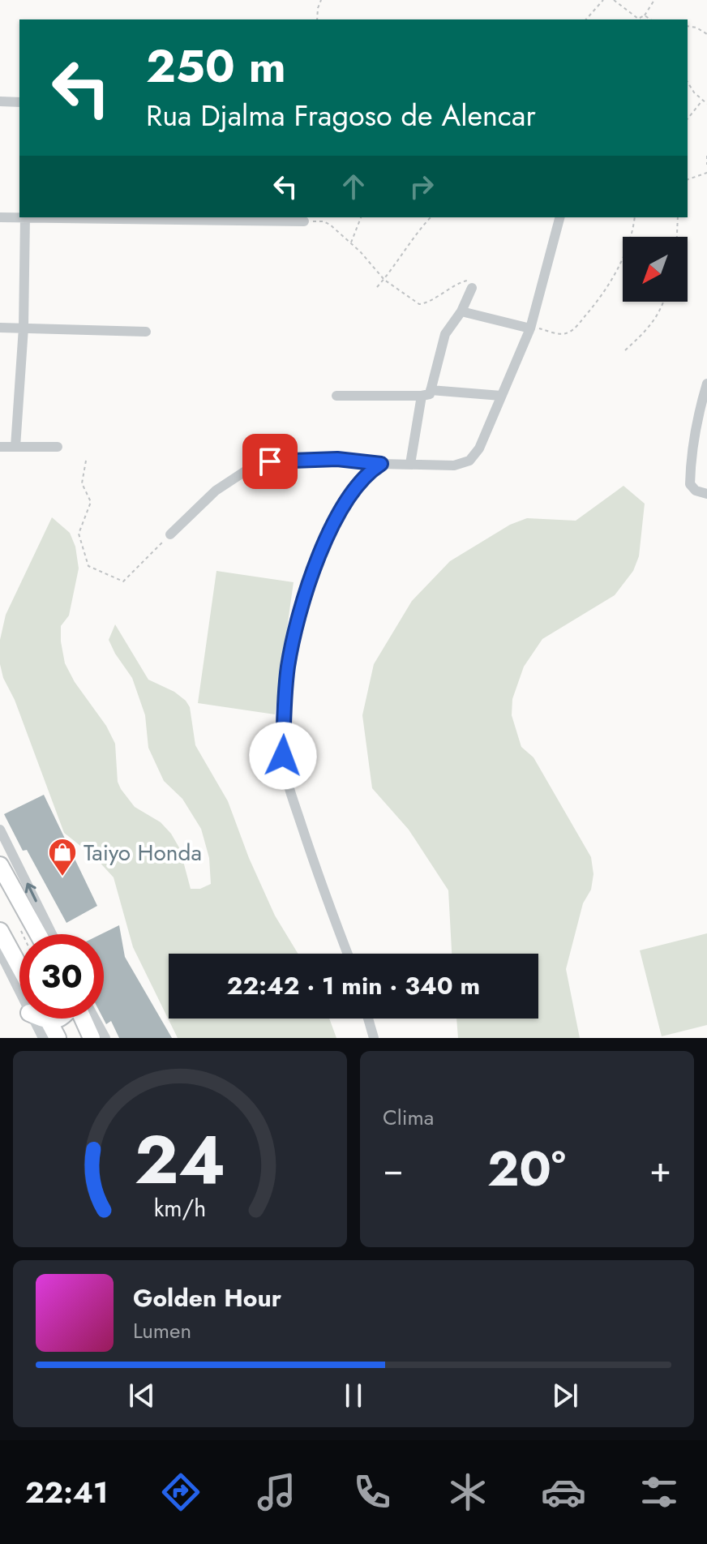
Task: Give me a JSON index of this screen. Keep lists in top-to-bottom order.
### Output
{
  "places": {
    "shop": ["Taiyo Honda"]
  },
  "north": "bottom left",
  "page": {
    "turn": ["250 m", "Rua Djalma Fragoso de Alencar"],
    "limit": "30",
    "trip": "22:42 · 1 min · 340 m",
    "tile": "Clima",
    "heat": ["−", "20°", "+"],
    "song": ["Golden Hour", "Lumen"],
    "tabs": "22:41",
    "gauge": ["24", "km/h"]
  }
}
